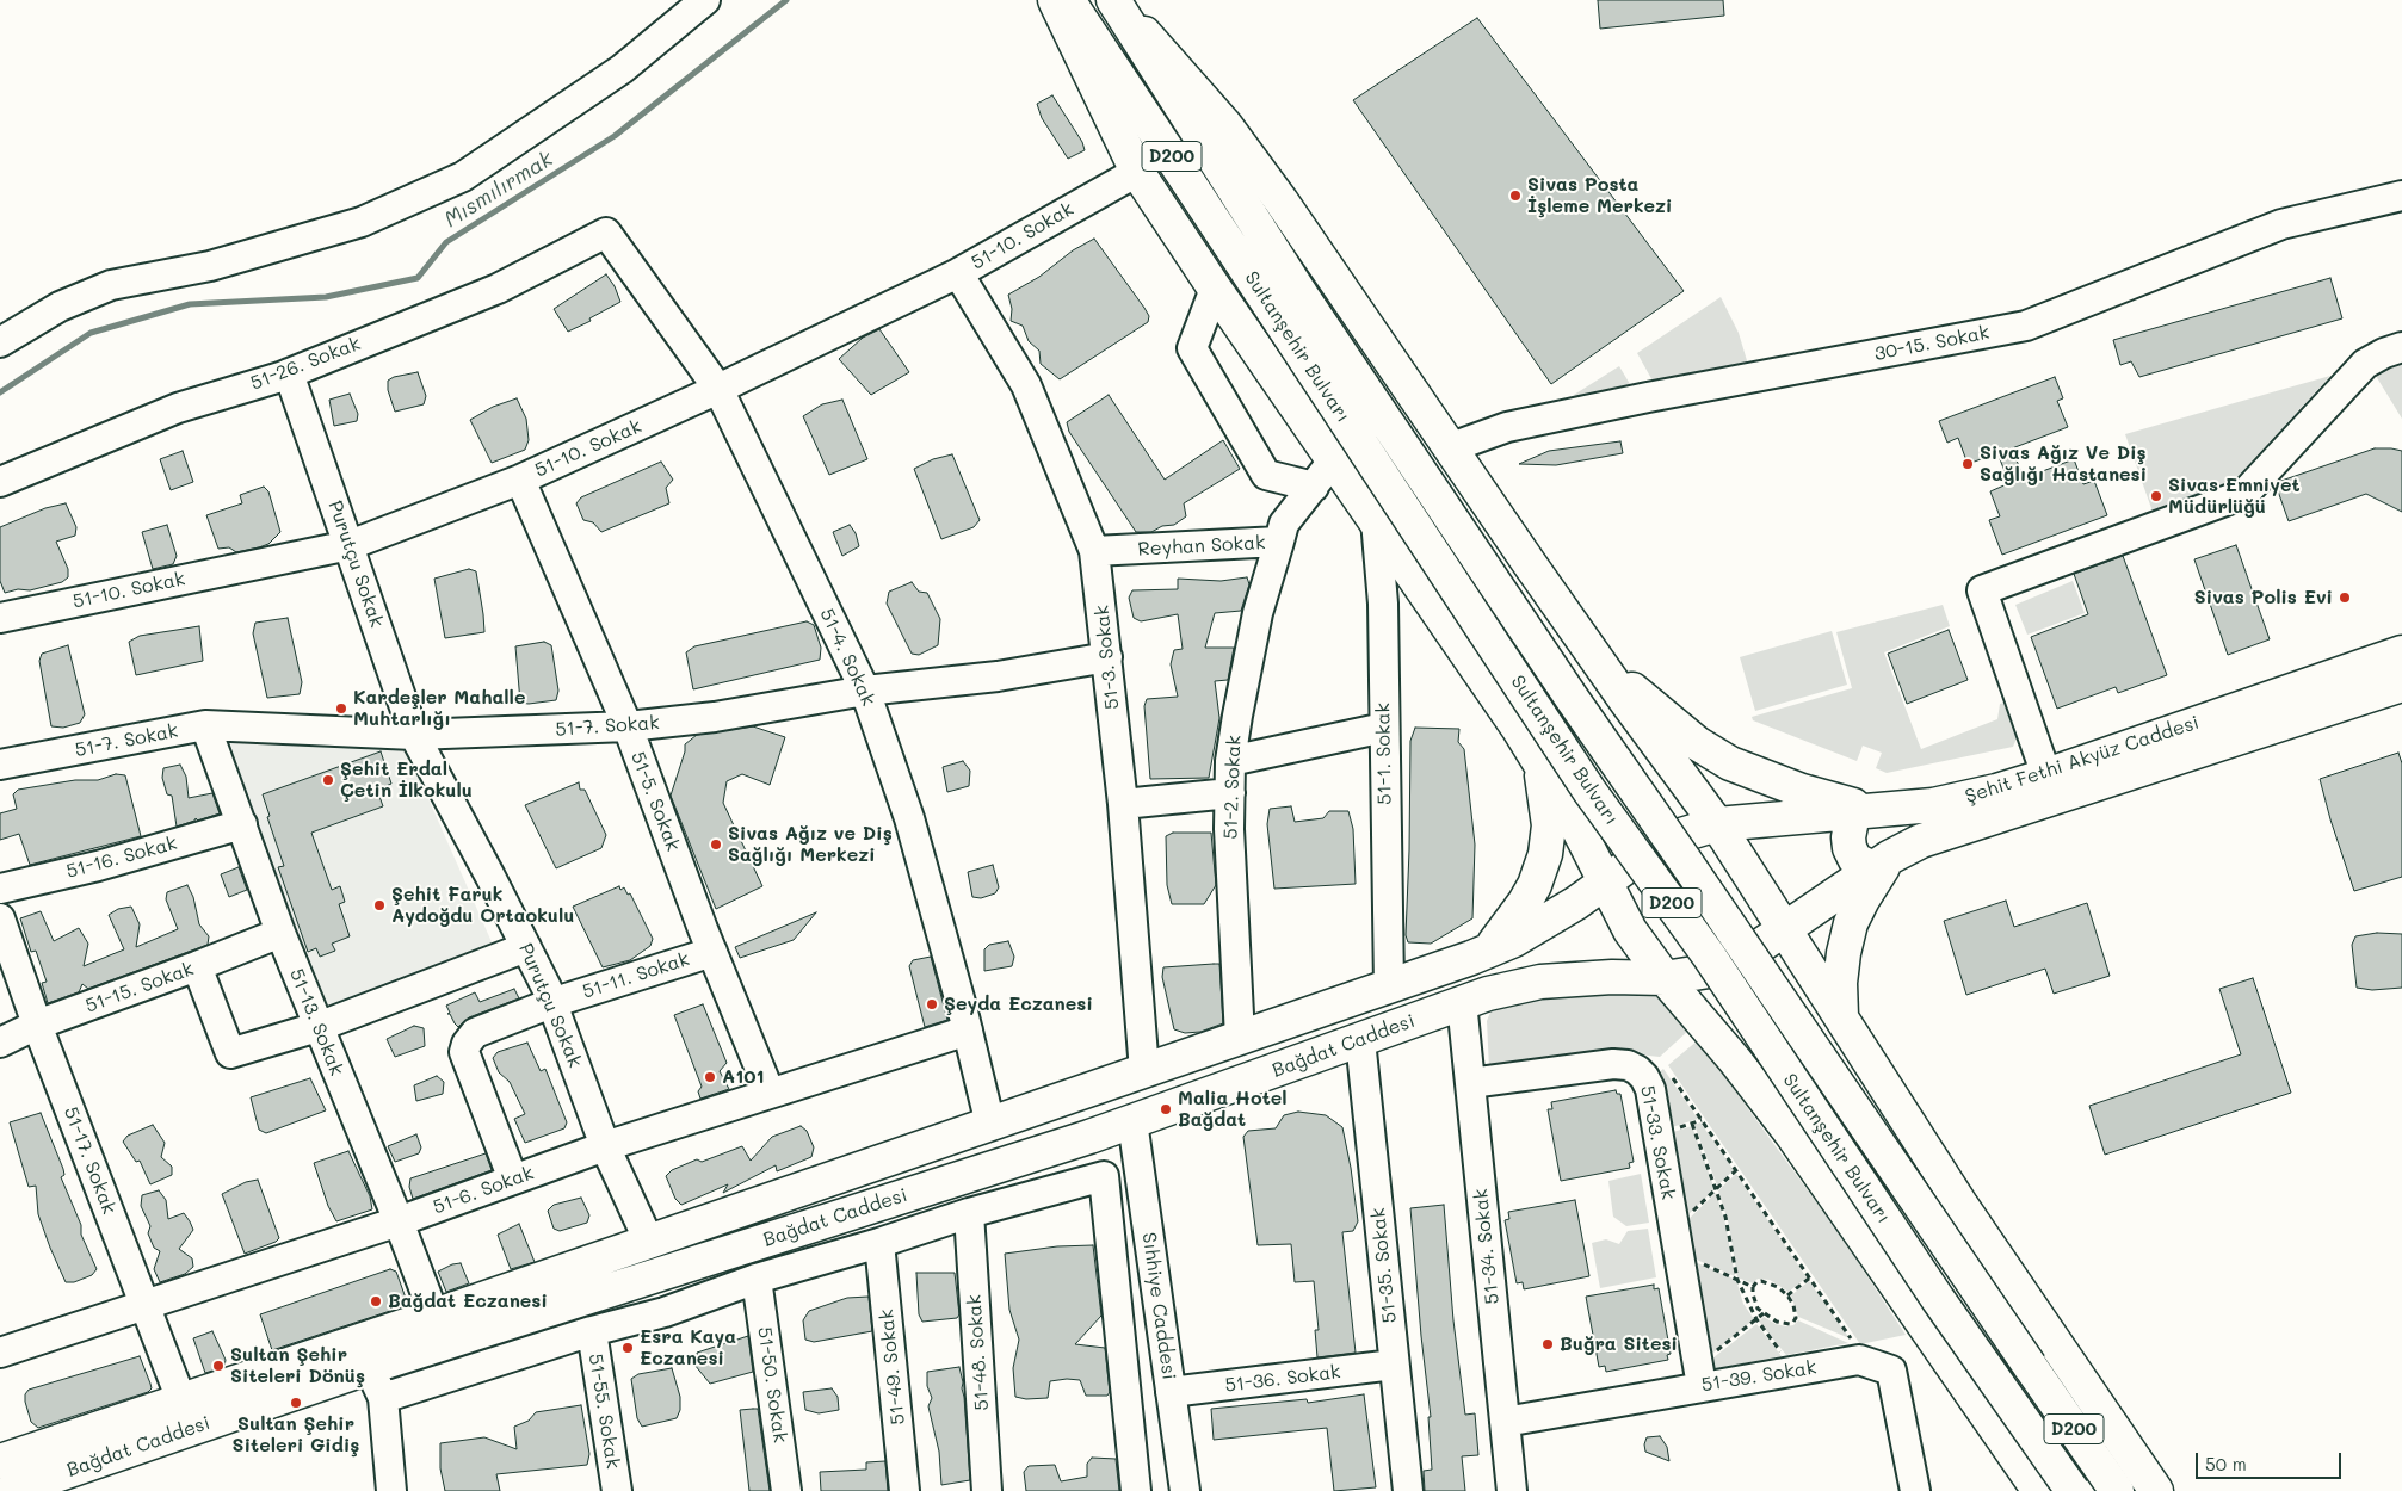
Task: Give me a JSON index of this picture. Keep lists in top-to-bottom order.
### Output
{
  "streets": {
    "main road": [
      "D200",
      "Sultanşehir Bulvarı",
      "Şehit Fethi Akyüz Caddesi",
      "Bağdat Caddesi"
    ],
    "street": [
      "51-10. Sokak",
      "30-15. Sokak",
      "51-26. Sokak",
      "Reyhan Sokak",
      "Purutçu Sokak",
      "51-4. Sokak",
      "51-3. Sokak",
      "51-7. Sokak",
      "51-1. Sokak",
      "51-2. Sokak",
      "51-5. Sokak",
      "51-16. Sokak",
      "51-11. Sokak",
      "51-15. Sokak",
      "51-13. Sokak",
      "51-33. Sokak",
      "51-17. Sokak",
      "51-6. Sokak",
      "51-34. Sokak",
      "51-35. Sokak",
      "Sıhhiye Caddesi",
      "51-48. Sokak",
      "51-49. Sokak",
      "51-39. Sokak",
      "51-36. Sokak",
      "51-50. Sokak",
      "51-55. Sokak"
    ]
  },
  "crossings": [
    ["51-10. Sokak", "Purutçu Sokak"],
    ["51-10. Sokak", "51-4. Sokak"],
    ["51-10. Sokak", "51-3. Sokak"],
    ["51-10. Sokak", "51-5. Sokak"],
    ["51-26. Sokak", "Purutçu Sokak"],
    ["51-26. Sokak", "51-4. Sokak"],
    ["Reyhan Sokak", "51-3. Sokak"],
    ["Reyhan Sokak", "51-2. Sokak"],
    ["Purutçu Sokak", "51-7. Sokak"],
    ["Purutçu Sokak", "51-11. Sokak"],
    ["Purutçu Sokak", "Bağdat Caddesi"],
    ["Purutçu Sokak", "51-6. Sokak"],
    ["51-4. Sokak", "51-7. Sokak"],
    ["51-4. Sokak", "Bağdat Caddesi"],
    ["51-4. Sokak", "51-6. Sokak"],
    ["51-3. Sokak", "51-7. Sokak"],
    ["51-3. Sokak", "Bağdat Caddesi"],
    ["51-7. Sokak", "51-5. Sokak"],
    ["51-7. Sokak", "51-13. Sokak"],
    ["51-1. Sokak", "Bağdat Caddesi"],
    ["Şehit Fethi Akyüz Caddesi", "Bağdat Caddesi"],
    ["51-2. Sokak", "Bağdat Caddesi"],
    ["51-5. Sokak", "51-11. Sokak"],
    ["51-5. Sokak", "51-6. Sokak"],
    ["51-16. Sokak", "51-13. Sokak"],
    ["51-11. Sokak", "51-6. Sokak"],
    ["51-15. Sokak", "51-13. Sokak"],
    ["51-15. Sokak", "51-17. Sokak"],
    ["51-13. Sokak", "Bağdat Caddesi"],
    ["51-13. Sokak", "51-6. Sokak"],
    ["Bağdat Caddesi", "51-17. Sokak"],
    ["Bağdat Caddesi", "51-34. Sokak"],
    ["Bağdat Caddesi", "51-35. Sokak"],
    ["Bağdat Caddesi", "Sıhhiye Caddesi"],
    ["51-33. Sokak", "51-34. Sokak"],
    ["51-33. Sokak", "51-39. Sokak"],
    ["51-17. Sokak", "51-6. Sokak"],
    ["51-34. Sokak", "51-39. Sokak"],
    ["51-35. Sokak", "51-36. Sokak"],
    ["Sıhhiye Caddesi", "51-36. Sokak"]
  ],
  "water": ["Mısmılırmak"],
  "places": [
    "Sivas Posta İşleme Merkezi",
    "Sivas Ağız Ve Diş Sağlığı Hastanesi",
    "Sivas Emniyet Müdürlüğü",
    "Sivas Polis Evi",
    "Kardeşler Mahalle Muhtarlığı",
    "Şehit Erdal Çetin İlkokulu",
    "Sivas Ağız ve Diş Sağlığı Merkezi",
    "Şehit Faruk Aydoğdu Ortaokulu",
    "Şeyda Eczanesi",
    "A101",
    "Malia Hotel Bağdat",
    "Bağdat Eczanesi",
    "Buğra Sitesi",
    "Esra Kaya Eczanesi",
    "Sultan Şehir Siteleri Dönüş",
    "Sultan Şehir Siteleri Gidiş"
  ],
  "scale_bar": "50 m"
}
